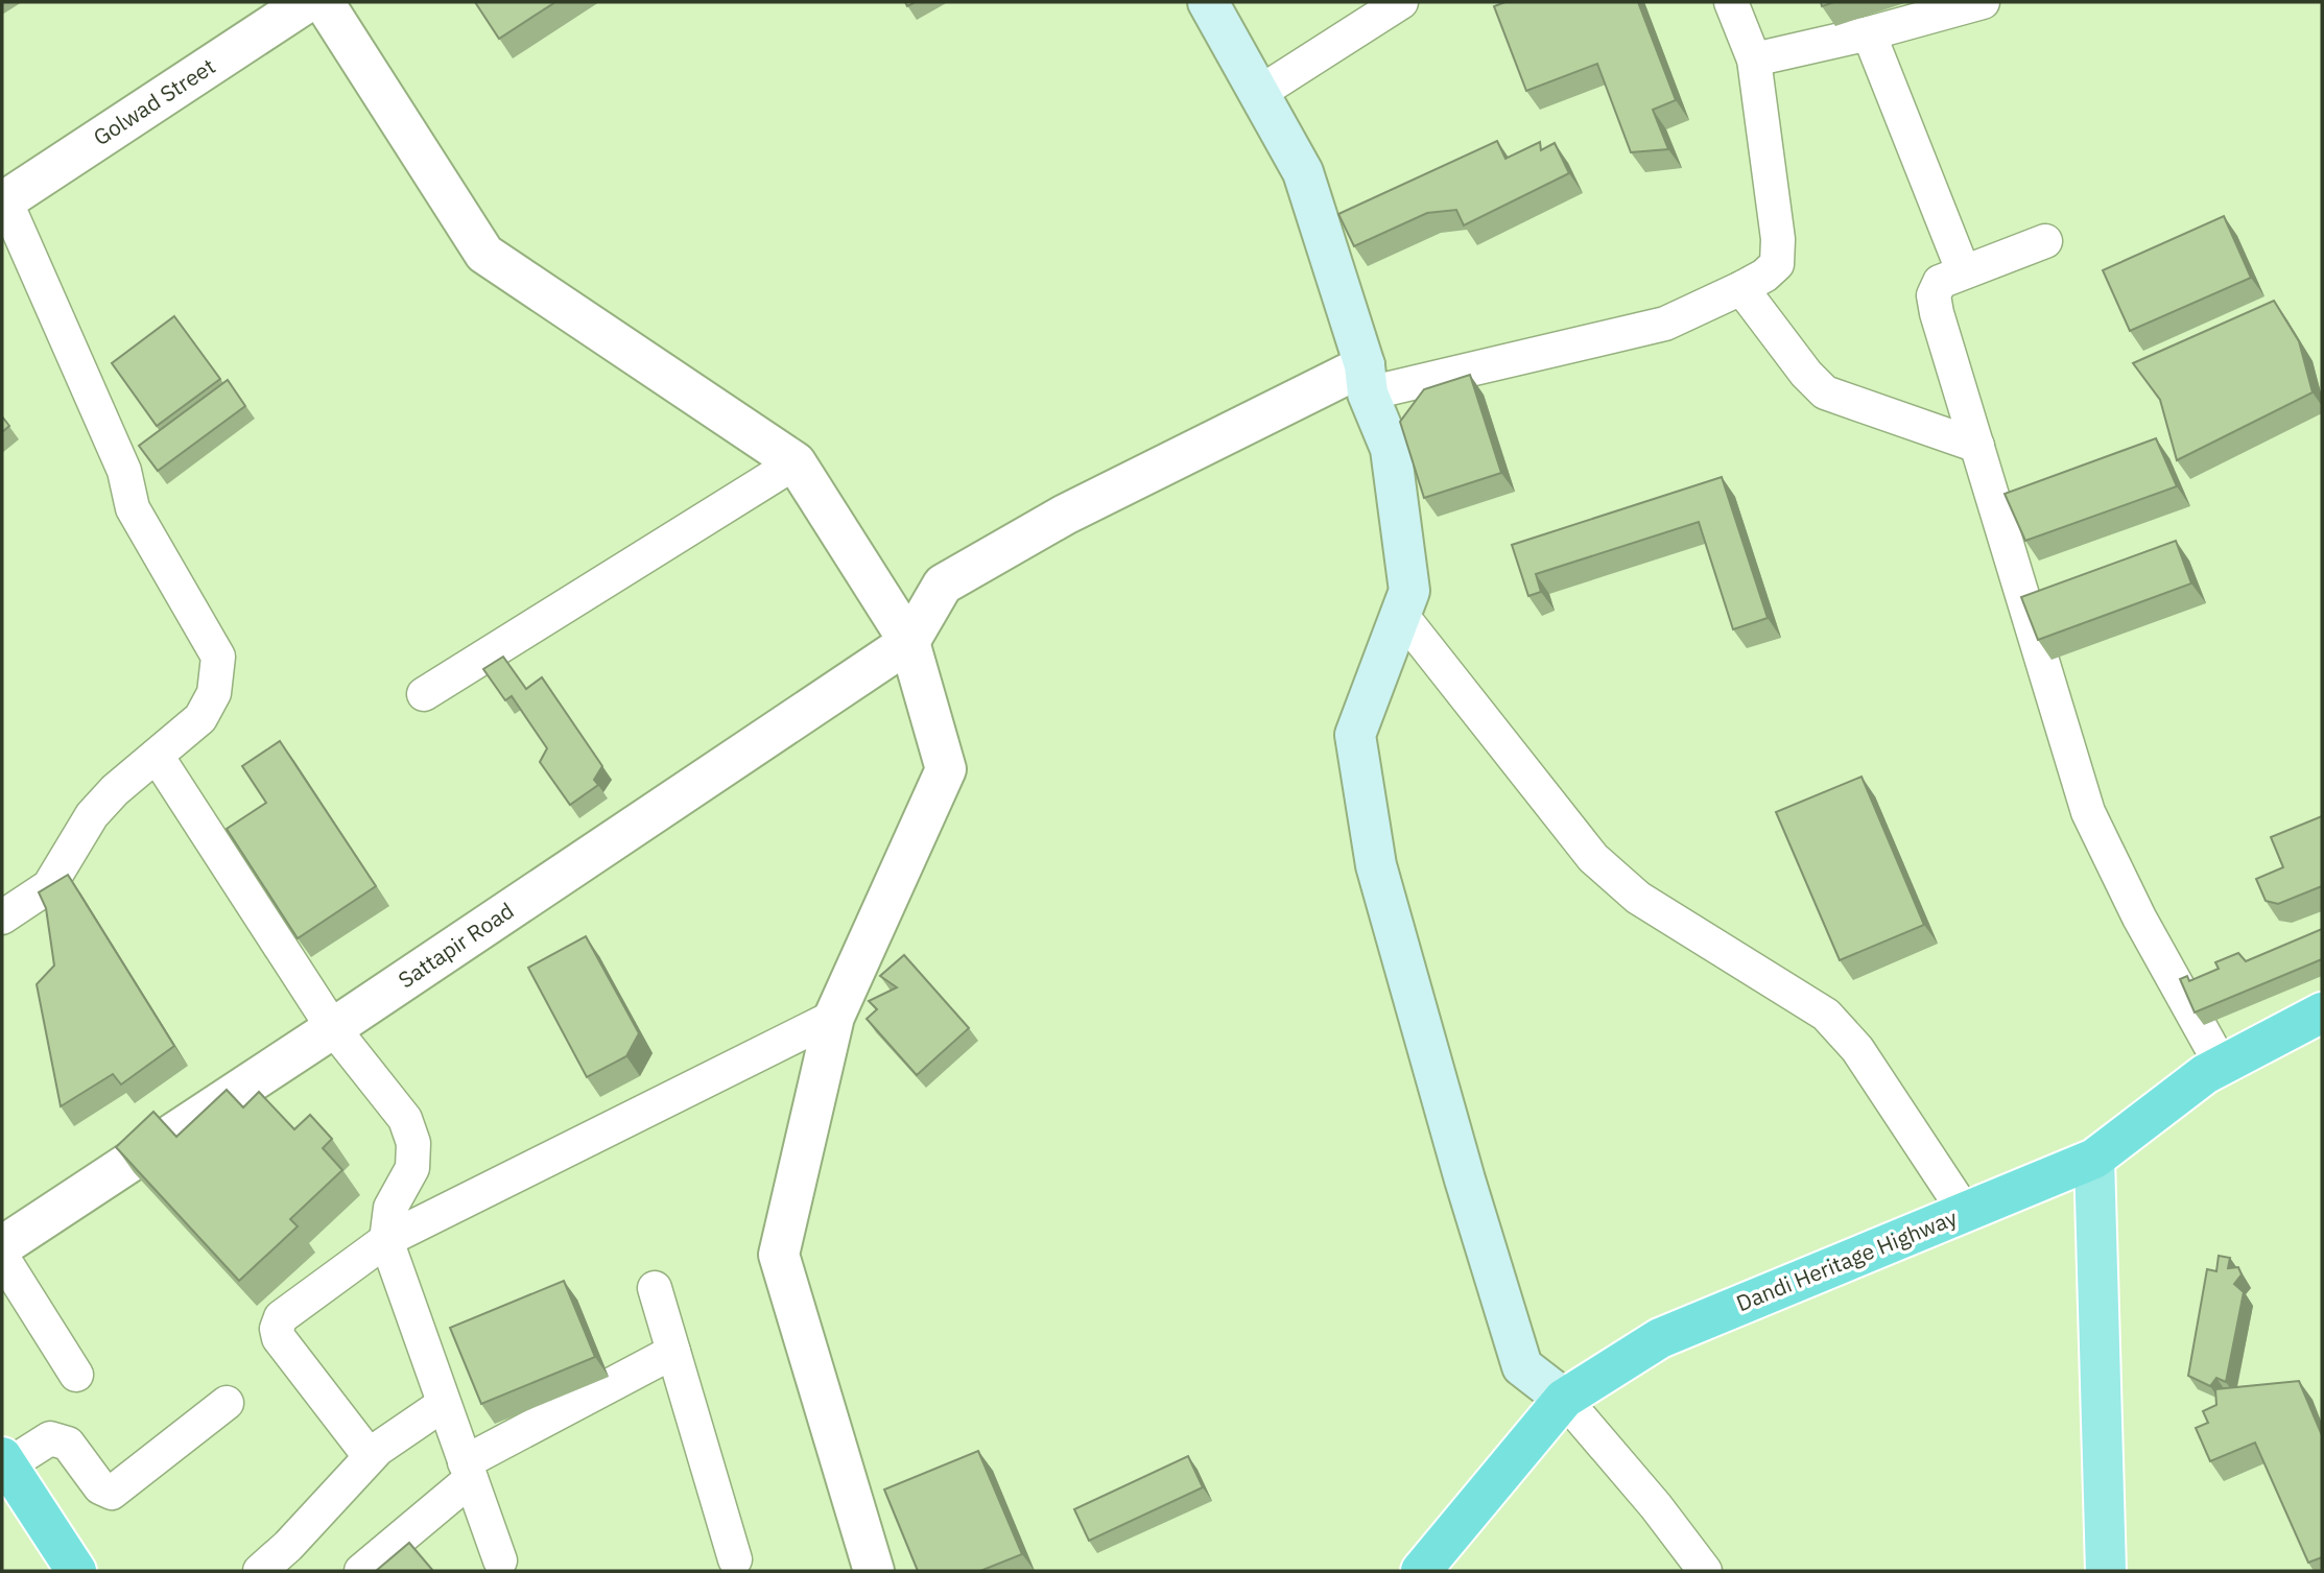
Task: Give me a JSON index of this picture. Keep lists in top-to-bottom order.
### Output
{
  "streets": {
    "highway": ["Dandi Heritage Highway"],
    "street": ["Golwad Street", "Sattapir Road"]
  }
}
